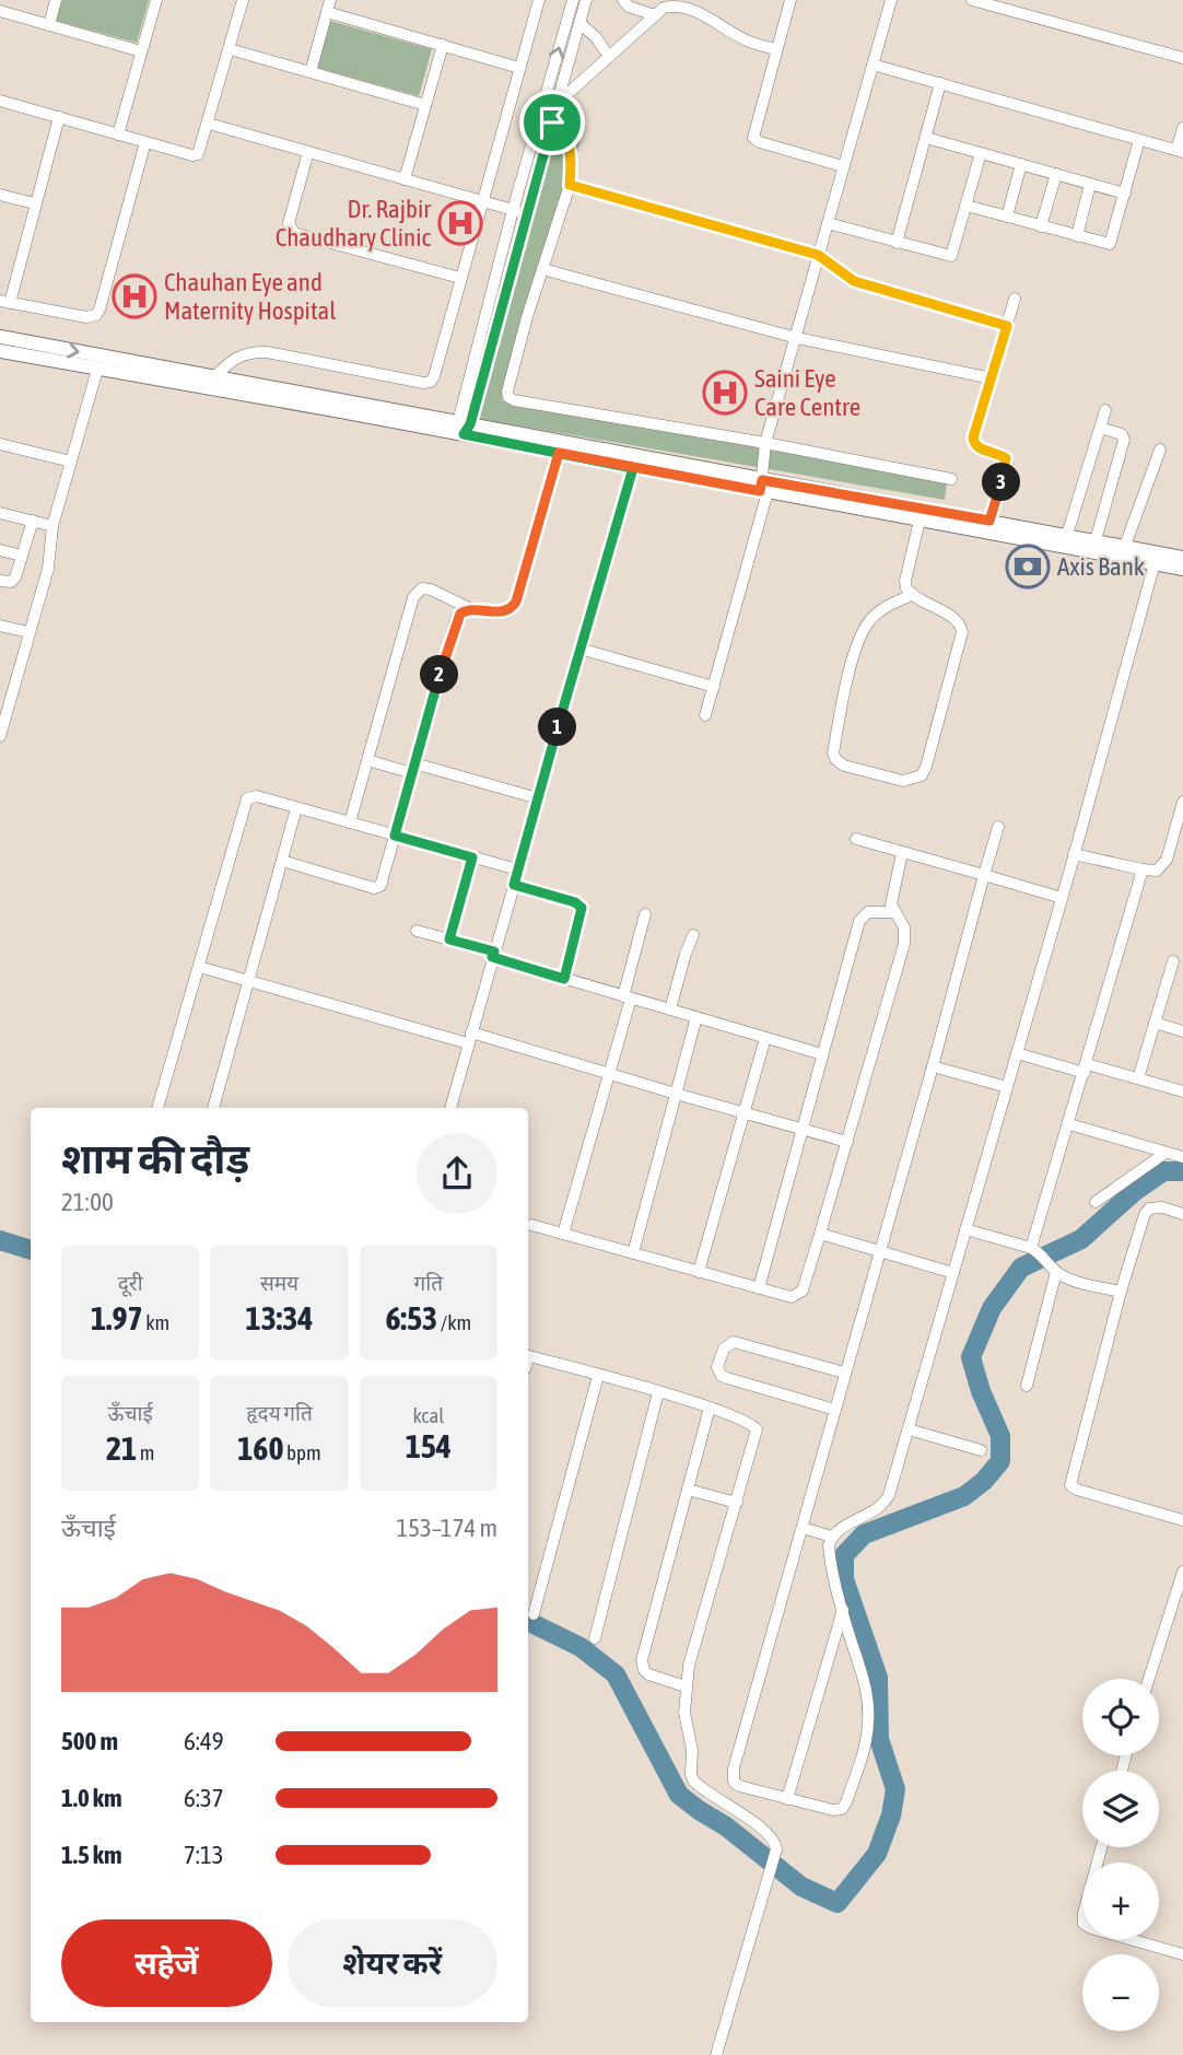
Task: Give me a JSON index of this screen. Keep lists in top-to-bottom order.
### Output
{
  "places": {
    "hospital": ["Dr. Rajbir Chaudhary Clinic", "Chauhan Eye and Maternity Hospital", "Saini Eye Care Centre"],
    "bank": ["Axis Bank"]
  },
  "page": {
    "pins": ["3", "2", "1"],
    "heading": ["शाम की दौड़", "21:00"],
    "stats": [
      ["दूरी", "1.97 km"],
      ["समय", "13:34"],
      ["गति", "6:53 /km"],
      ["ऊँचाई", "21 m"],
      ["हृदय गति", "160 bpm"],
      ["kcal", "154"]
    ],
    "chart": ["ऊँचाई", "153–174 m"],
    "map_buttons": ["+", "−"],
    "list": [
      {
        "name": "500 m",
        "note": "6:49"
      },
      {
        "name": "1.0 km",
        "note": "6:37"
      },
      {
        "name": "1.5 km",
        "note": "7:13"
      }
    ],
    "buttons": ["सहेजें", "शेयर करें"]
  }
}
